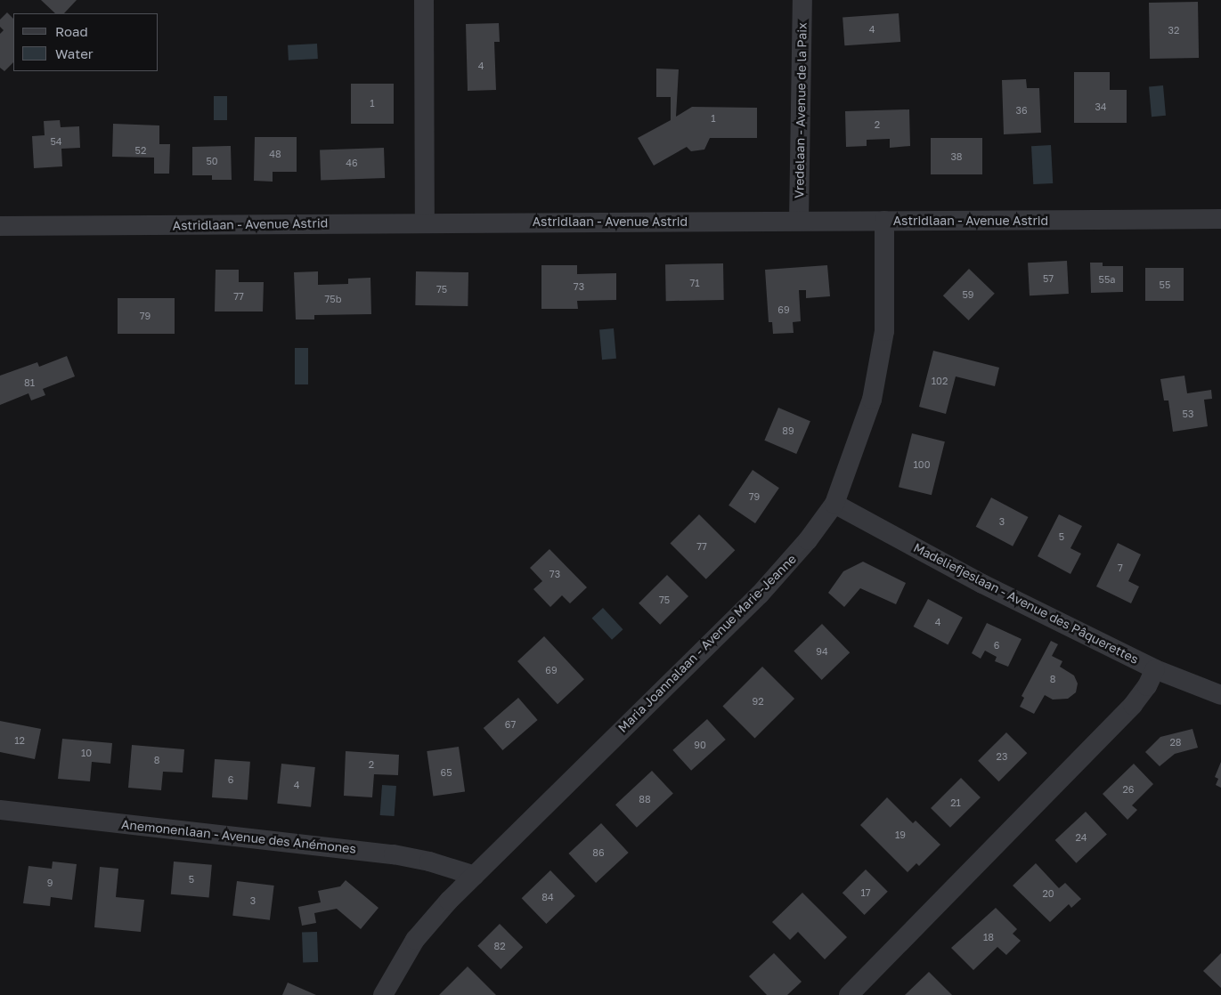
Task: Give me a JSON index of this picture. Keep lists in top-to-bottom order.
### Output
{
  "streets": {
    "street": [
      "Vredelaan - Avenue de la Paix",
      "Astridlaan - Avenue Astrid",
      "Madeliefjeslaan - Avenue des Pâquerettes",
      "Maria Joannalaan - Avenue Marie-Jeanne",
      "Anemonenlaan - Avenue des Anémones"
    ]
  },
  "crossings": [
    ["Vredelaan - Avenue de la Paix", "Astridlaan - Avenue Astrid"],
    ["Astridlaan - Avenue Astrid", "Maria Joannalaan - Avenue Marie-Jeanne"],
    ["Madeliefjeslaan - Avenue des Pâquerettes", "Maria Joannalaan - Avenue Marie-Jeanne"],
    ["Maria Joannalaan - Avenue Marie-Jeanne", "Anemonenlaan - Avenue des Anémones"]
  ],
  "house_numbers": [
    "4",
    "32",
    "4",
    "1",
    "34",
    "36",
    "1",
    "2",
    "54",
    "52",
    "48",
    "38",
    "50",
    "46",
    "57",
    "55a",
    "71",
    "55",
    "73",
    "75",
    "59",
    "77",
    "75b",
    "69",
    "79",
    "102",
    "81",
    "53",
    "89",
    "100",
    "79",
    "3",
    "5",
    "77",
    "7",
    "73",
    "75",
    "4",
    "6",
    "94",
    "69",
    "8",
    "92",
    "67",
    "12",
    "28",
    "90",
    "10",
    "23",
    "8",
    "2",
    "65",
    "6",
    "4",
    "26",
    "88",
    "21",
    "19",
    "24",
    "86",
    "5",
    "9",
    "17",
    "20",
    "84",
    "3",
    "18",
    "82"
  ],
  "legend": ["Road", "Water"]
}
